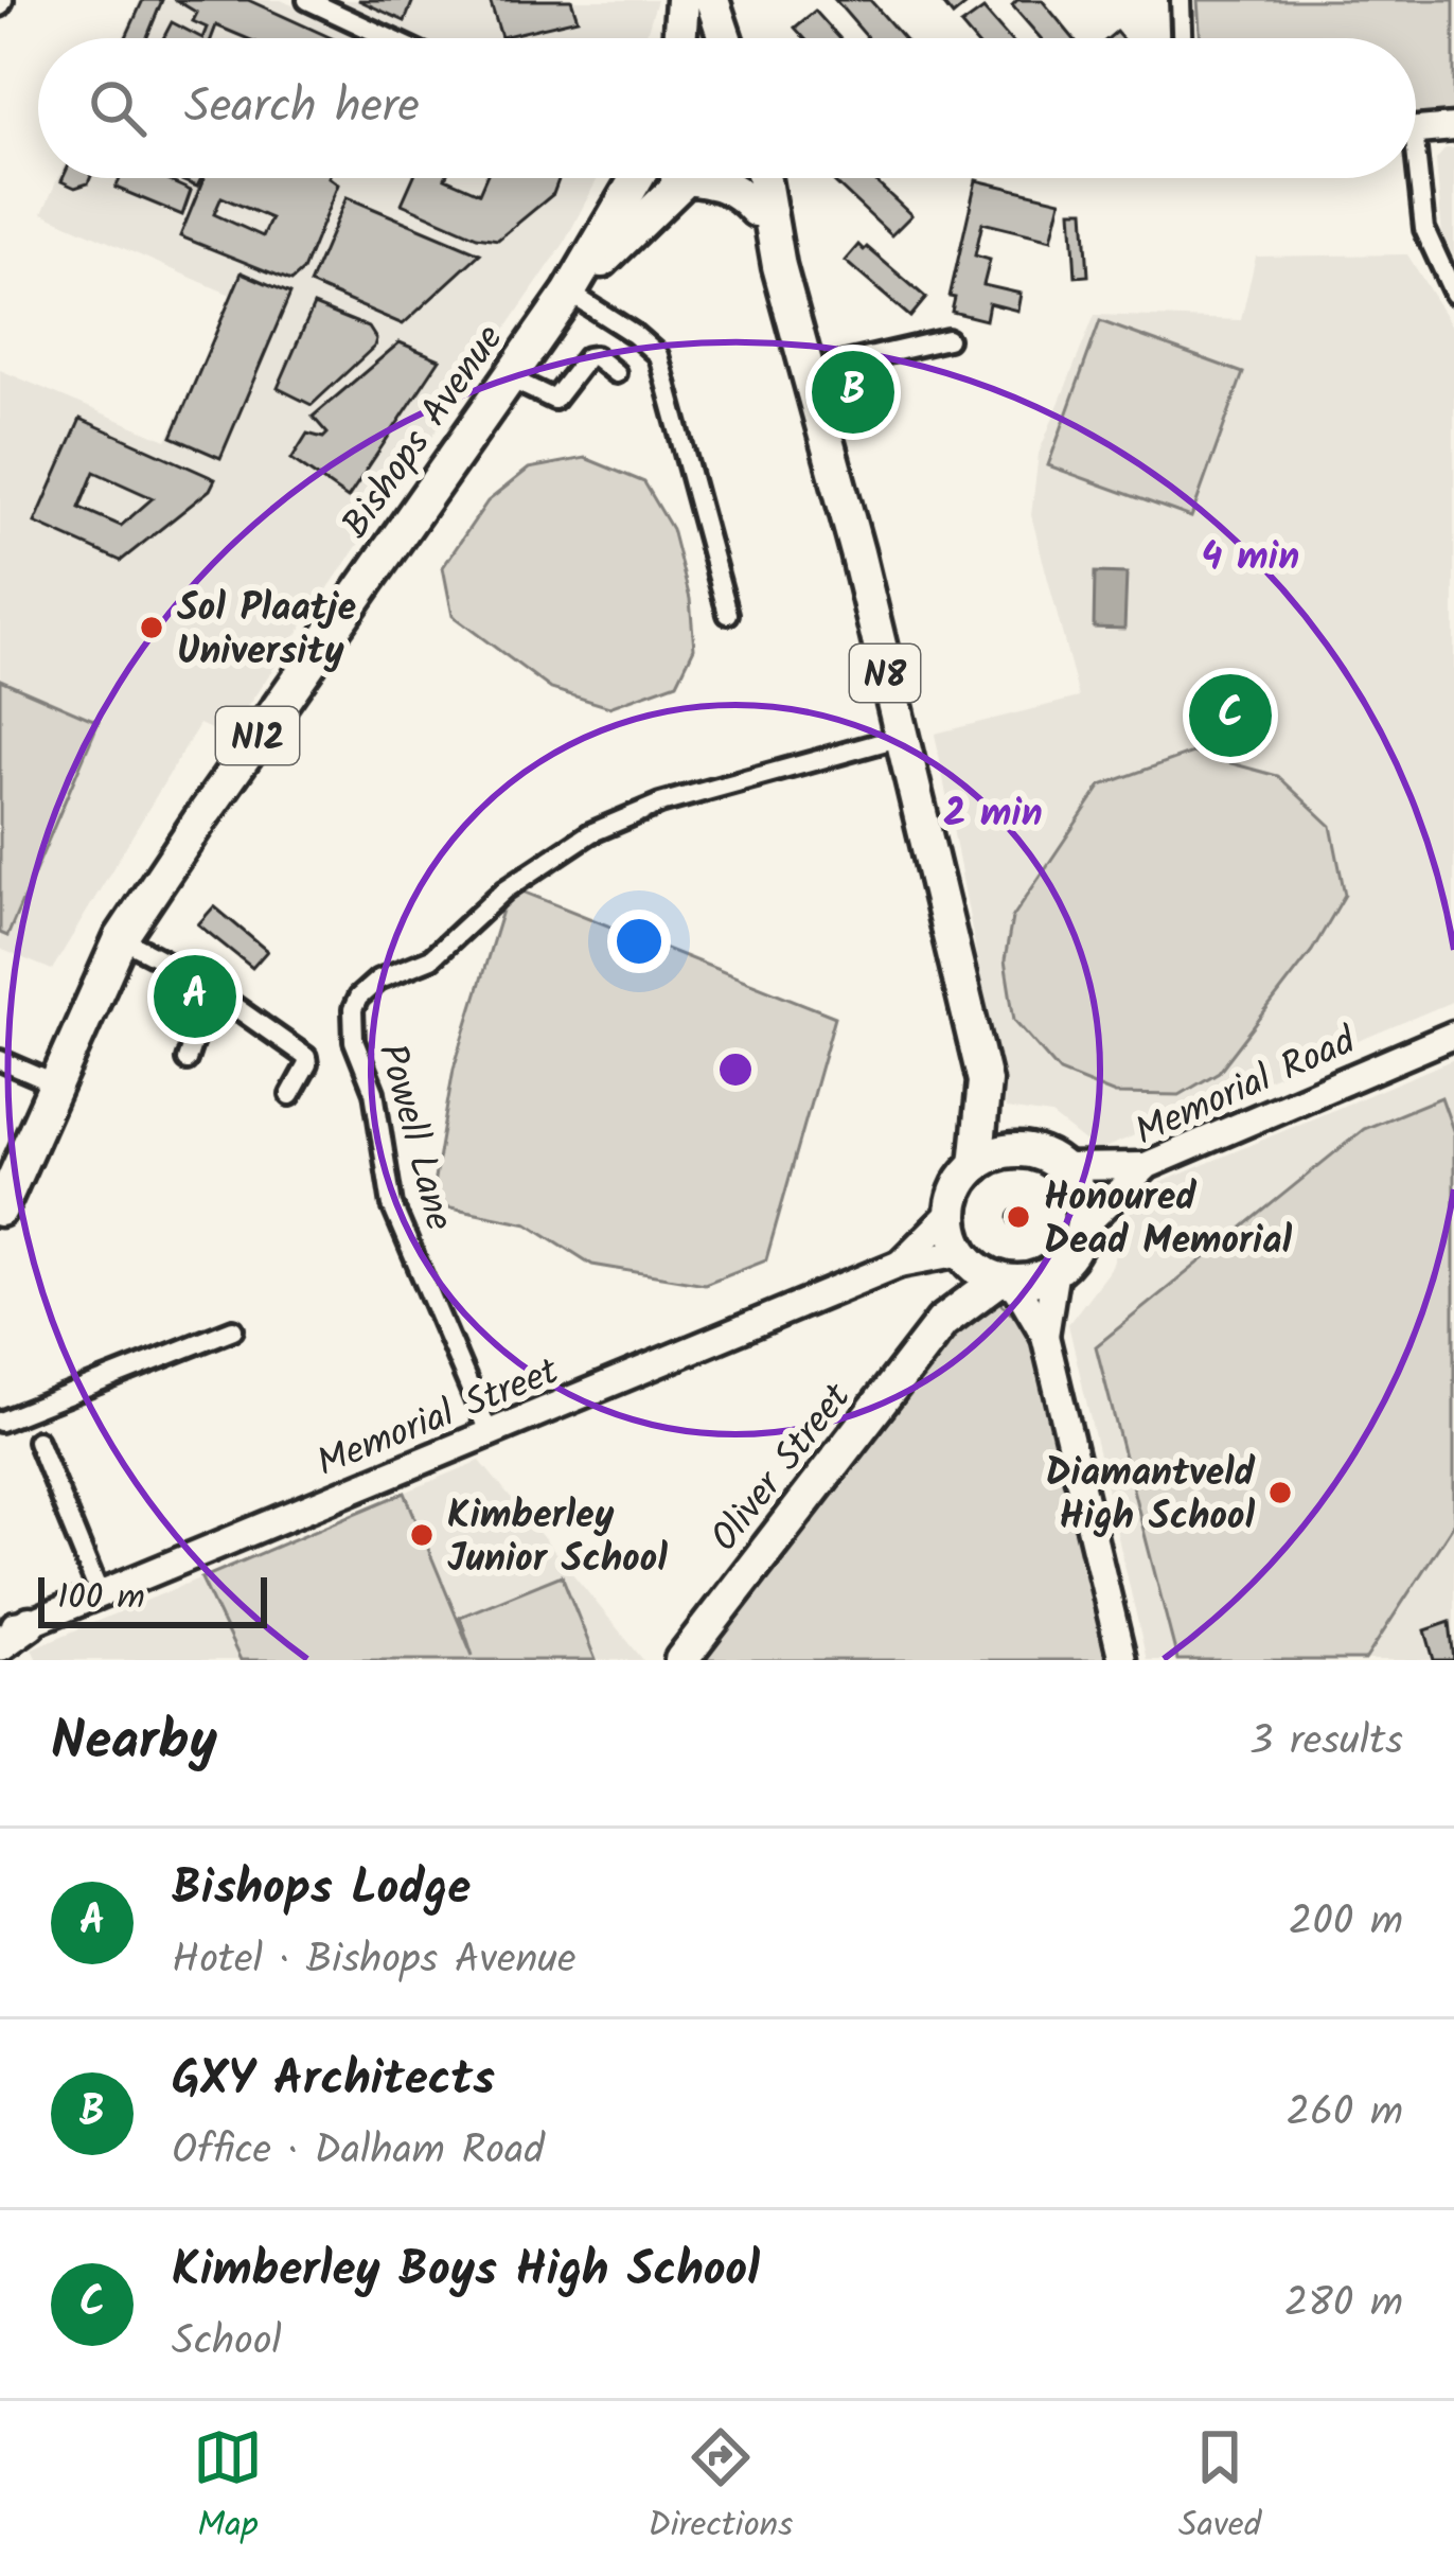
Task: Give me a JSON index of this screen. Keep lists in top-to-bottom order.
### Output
{
  "streets": {
    "highway": [
      "Bishops Avenue",
      "N8",
      "N12",
      "Oliver Street"
    ],
    "street": ["Memorial Road", "Powell Lane", "Memorial Street"]
  },
  "crossings": [
    ["Bishops Avenue", "N12"],
    ["N8", "Memorial Road"],
    ["N8", "Powell Lane"],
    ["N8", "Memorial Street"],
    ["N8", "Oliver Street"],
    ["Memorial Road", "Memorial Street"],
    ["Memorial Road", "Oliver Street"],
    ["Powell Lane", "Memorial Street"],
    ["Memorial Street", "Oliver Street"]
  ],
  "places": [
    "Sol Plaatje University",
    "Honoured Dead Memorial",
    "Diamantveld High School",
    "Kimberley Junior School"
  ],
  "scale_bar": "100 m",
  "page": {
    "search": "Search here",
    "pins": ["B", "C", "A"],
    "scale": "100 m",
    "heading": ["Nearby", "3 results"],
    "list": [
      {
        "mark": "A",
        "name": "Bishops Lodge",
        "note": "Hotel · Bishops Avenue",
        "value": "200 m"
      },
      {
        "mark": "B",
        "name": "GXY Architects",
        "note": "Office · Dalham Road",
        "value": "260 m"
      },
      {
        "mark": "C",
        "name": "Kimberley Boys High School",
        "note": "School",
        "value": "280 m"
      }
    ],
    "nav": ["Map", "Directions", "Saved"]
  },
  "rings": ["4 min", "2 min"]
}
